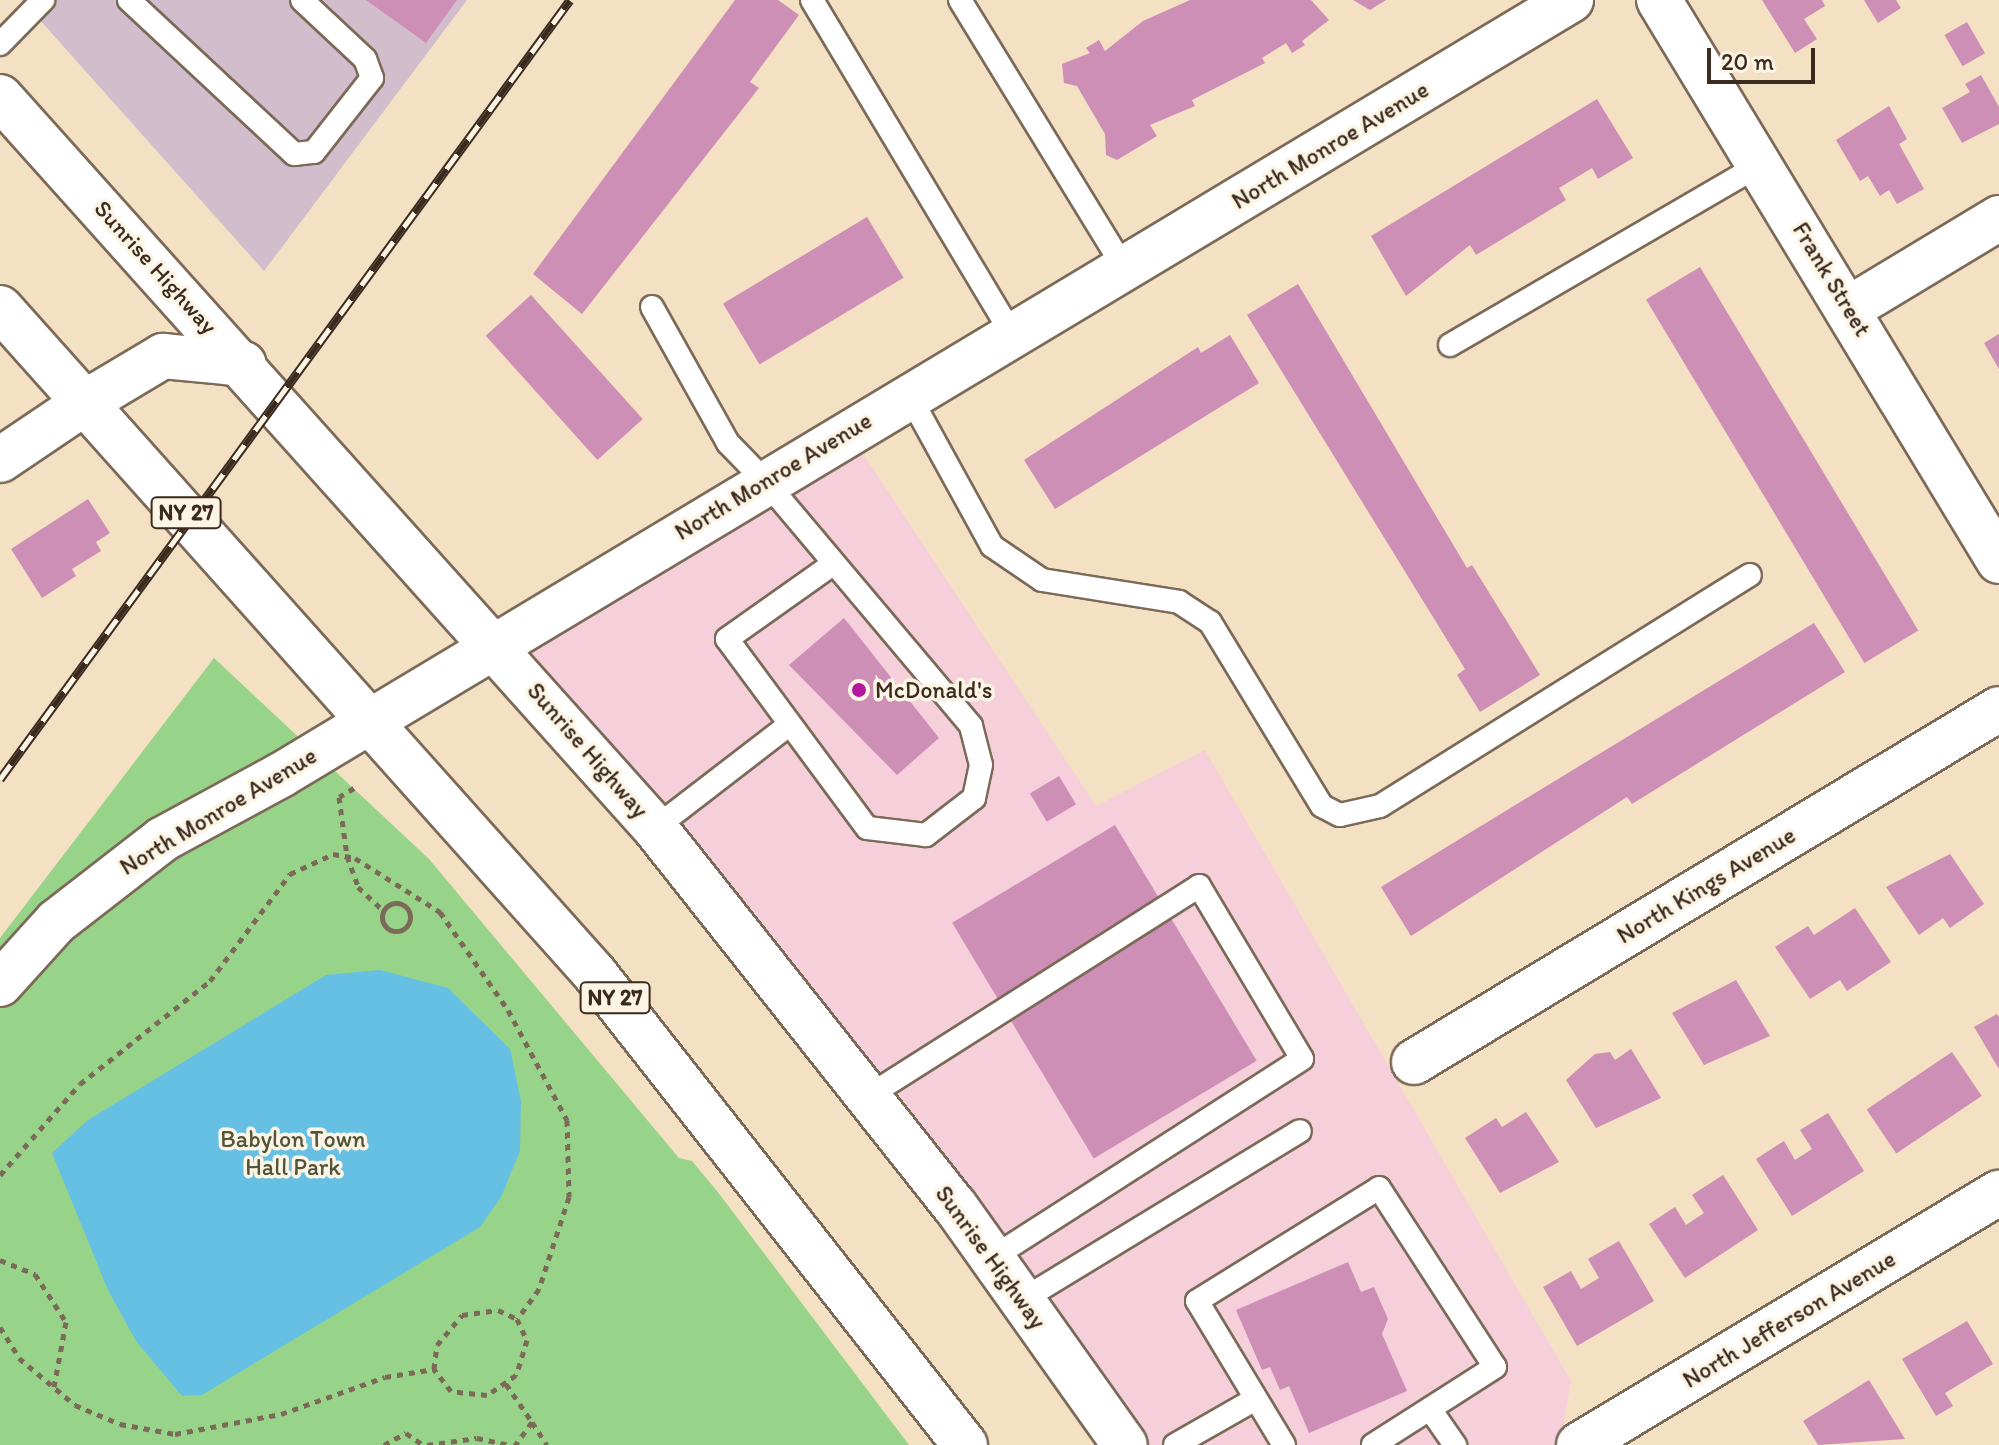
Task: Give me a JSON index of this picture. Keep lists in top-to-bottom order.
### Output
{
  "streets": {
    "main road": [
      "North Monroe Avenue",
      "Sunrise Highway",
      "Frank Street",
      "NY 27",
      "North Kings Avenue",
      "North Jefferson Avenue"
    ]
  },
  "crossings": [
    ["North Monroe Avenue", "Sunrise Highway"],
    ["North Monroe Avenue", "NY 27"]
  ],
  "parks": ["Babylon Town Hall Park"],
  "places": ["McDonald's"],
  "scale_bar": "20 m"
}
